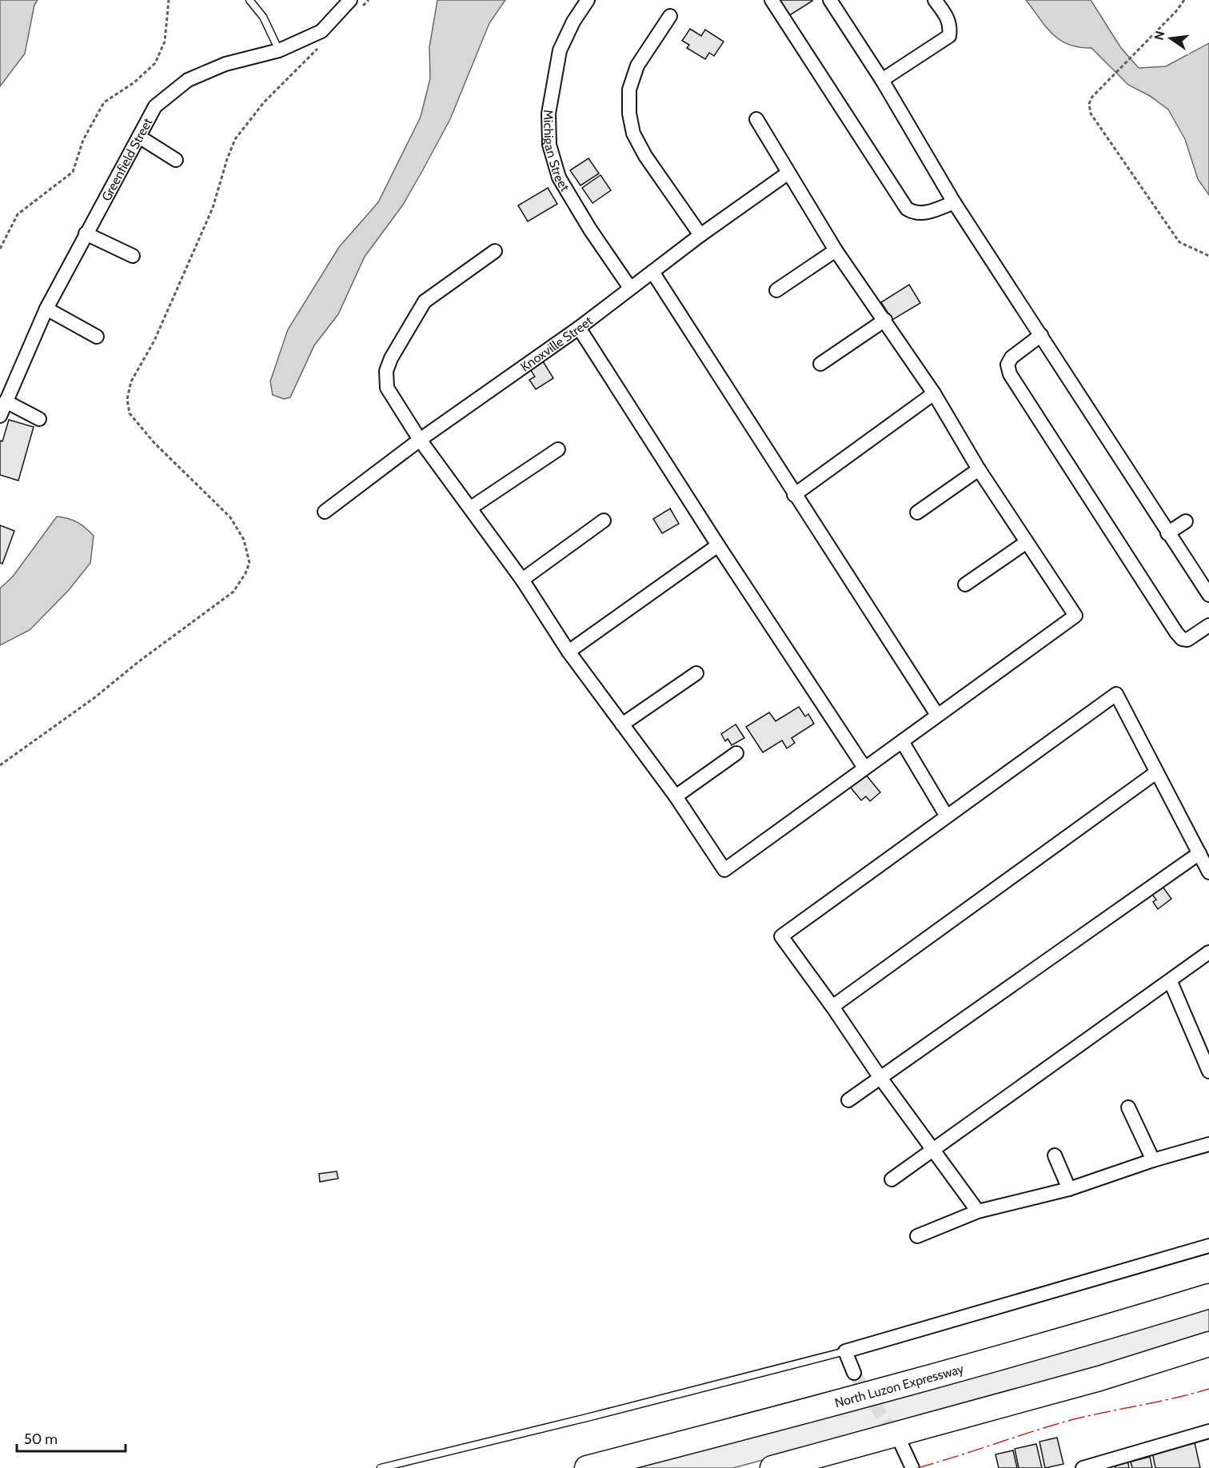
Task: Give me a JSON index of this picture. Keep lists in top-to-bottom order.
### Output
{
  "streets": {
    "highway": ["North Luzon Expressway"],
    "street": ["Michigan Street", "Greenfield Street", "Knoxville Street"]
  },
  "crossings": [
    ["Michigan Street", "Knoxville Street"]
  ],
  "scale_bar": "50 m",
  "north": "left"
}
